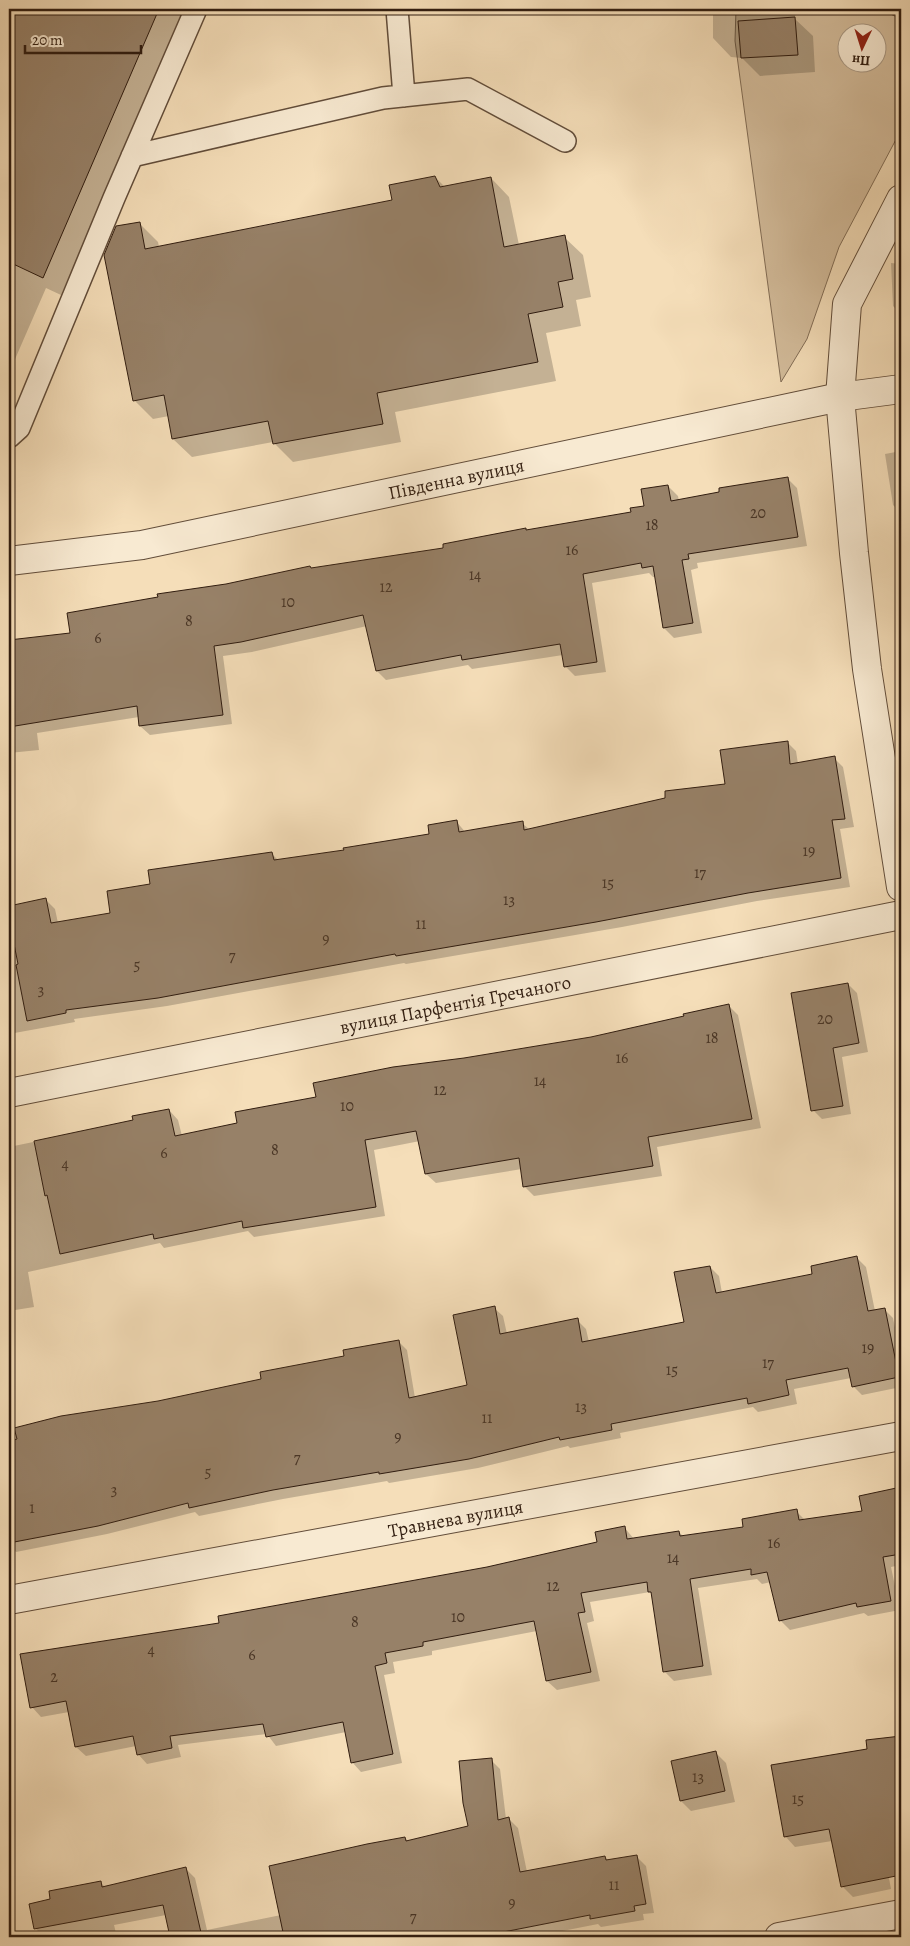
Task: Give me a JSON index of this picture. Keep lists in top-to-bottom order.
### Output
{
  "streets": {
    "street": ["Південна вулиця", "вулиця Парфентія Гречаного", "Травнева вулиця"]
  },
  "house_numbers": [
    "20",
    "18",
    "16",
    "14",
    "12",
    "10",
    "8",
    "6",
    "19",
    "17",
    "15",
    "13",
    "11",
    "9",
    "7",
    "5",
    "3",
    "20",
    "18",
    "16",
    "14",
    "12",
    "10",
    "8",
    "6",
    "4",
    "19",
    "17",
    "15",
    "13",
    "11",
    "9",
    "7",
    "5",
    "3",
    "1",
    "16",
    "14",
    "12",
    "10",
    "8",
    "4",
    "6",
    "2",
    "13",
    "15",
    "11",
    "9",
    "7"
  ],
  "scale_bar": "20 m",
  "north": "bottom"
}
